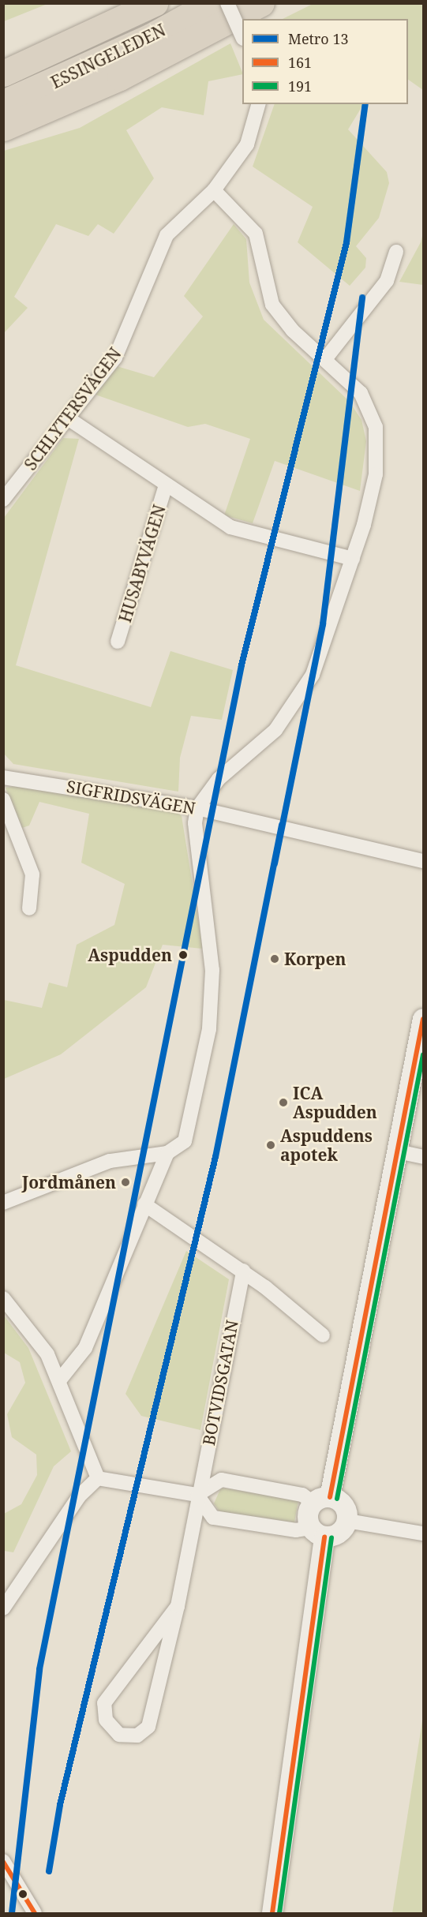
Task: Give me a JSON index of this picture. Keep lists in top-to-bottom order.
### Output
{
  "streets": {
    "highway": ["ESSINGELEDEN"],
    "street": [
      "SCHLYTERSVÄGEN",
      "HUSABYVÄGEN",
      "SIGFRIDSVÄGEN",
      "BOTVIDSGATAN"
    ]
  },
  "crossings": [
    ["SCHLYTERSVÄGEN", "HUSABYVÄGEN"]
  ],
  "places": [
    "Aspudden",
    "Korpen",
    "ICA Aspudden",
    "Aspuddens apotek",
    "Jordmånen"
  ],
  "lines": ["metro line 13", "transit line 161", "transit line 191"],
  "legend": ["Metro 13", "161", "191"]
}
